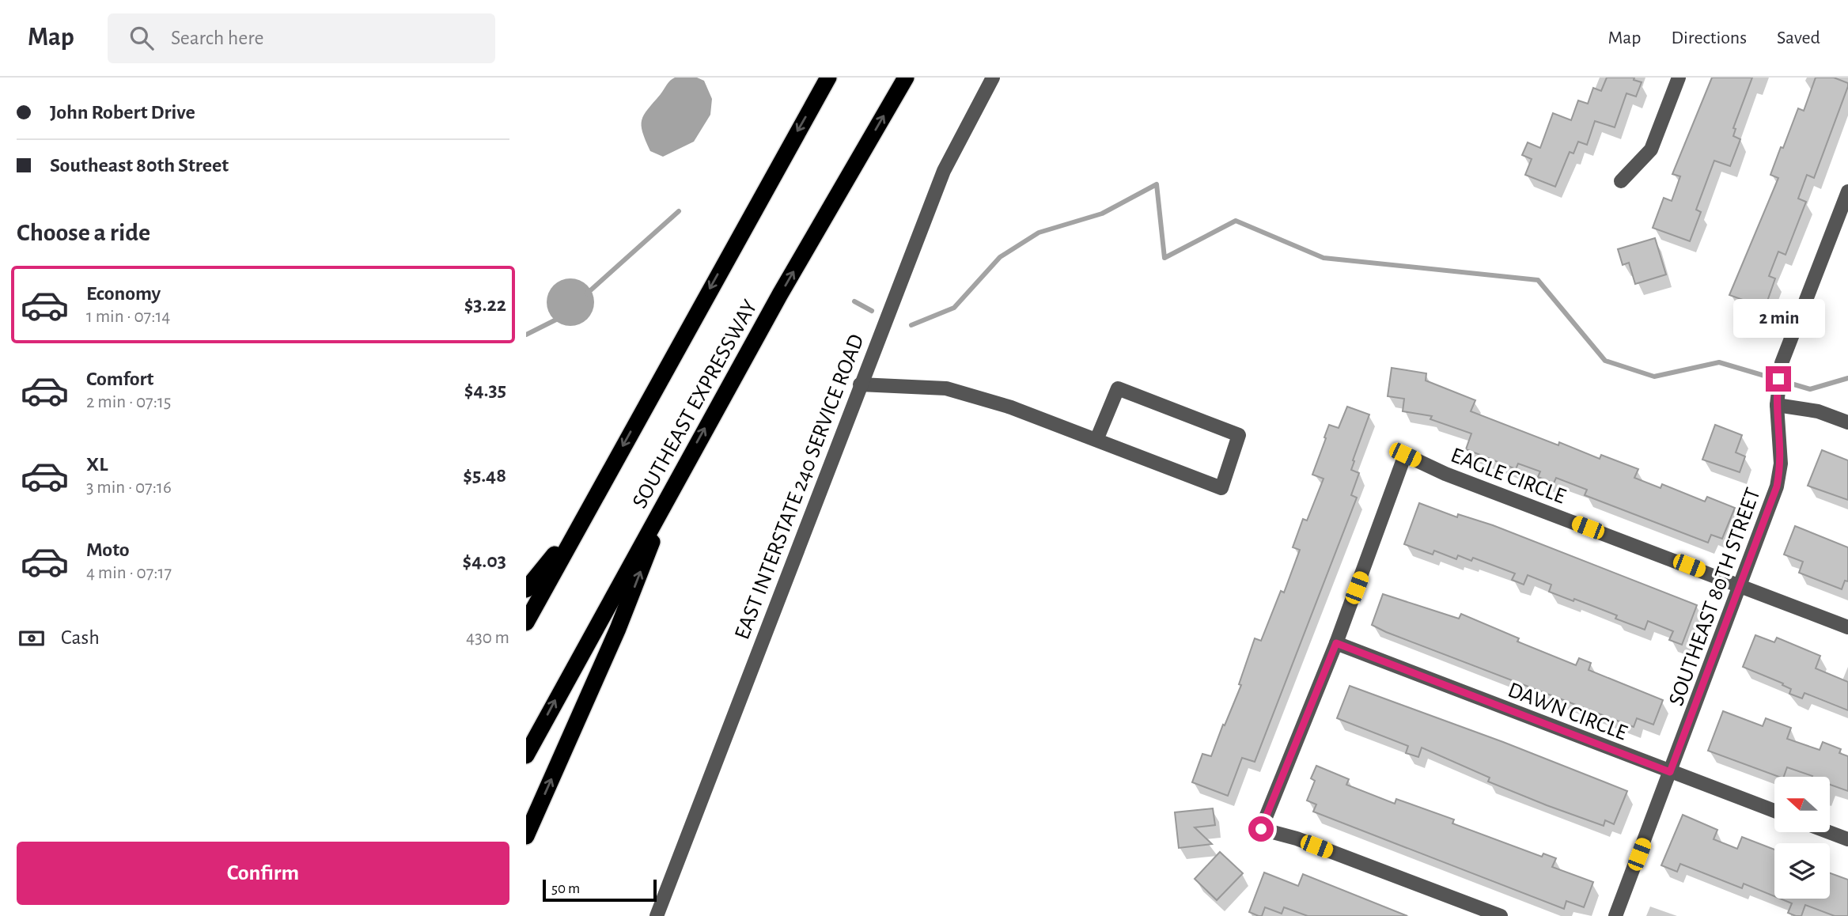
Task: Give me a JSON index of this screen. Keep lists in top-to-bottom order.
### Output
{
  "streets": {
    "highway": ["SOUTHEAST EXPRESSWAY"],
    "street": [
      "EAGLE CIRCLE",
      "EAST INTERSTATE 240 SERVICE ROAD",
      "SOUTHEAST 80TH STREET",
      "DAWN CIRCLE"
    ]
  },
  "crossings": [
    ["EAGLE CIRCLE", "SOUTHEAST 80TH STREET"],
    ["EAGLE CIRCLE", "DAWN CIRCLE"],
    ["SOUTHEAST 80TH STREET", "DAWN CIRCLE"]
  ],
  "scale_bar": "50 m",
  "north": "left",
  "page": {
    "header": "Map",
    "search": "Search here",
    "nav": ["Map", "Directions", "Saved"],
    "banner": ["John Robert Drive", "Southeast 80th Street"],
    "heading": "Choose a ride",
    "list": [
      {
        "name": "Economy",
        "note": "1 min · 07:14",
        "value": "$3.22"
      },
      {
        "name": "Comfort",
        "note": "2 min · 07:15",
        "value": "$4.35"
      },
      {
        "name": "XL",
        "note": "3 min · 07:16",
        "value": "$5.48"
      },
      {
        "name": "Moto",
        "note": "4 min · 07:17",
        "value": "$4.03"
      }
    ],
    "bubble": "2 min",
    "pay": ["Cash", "430 m"],
    "buttons": "Confirm",
    "scale": "50 m"
  }
}
